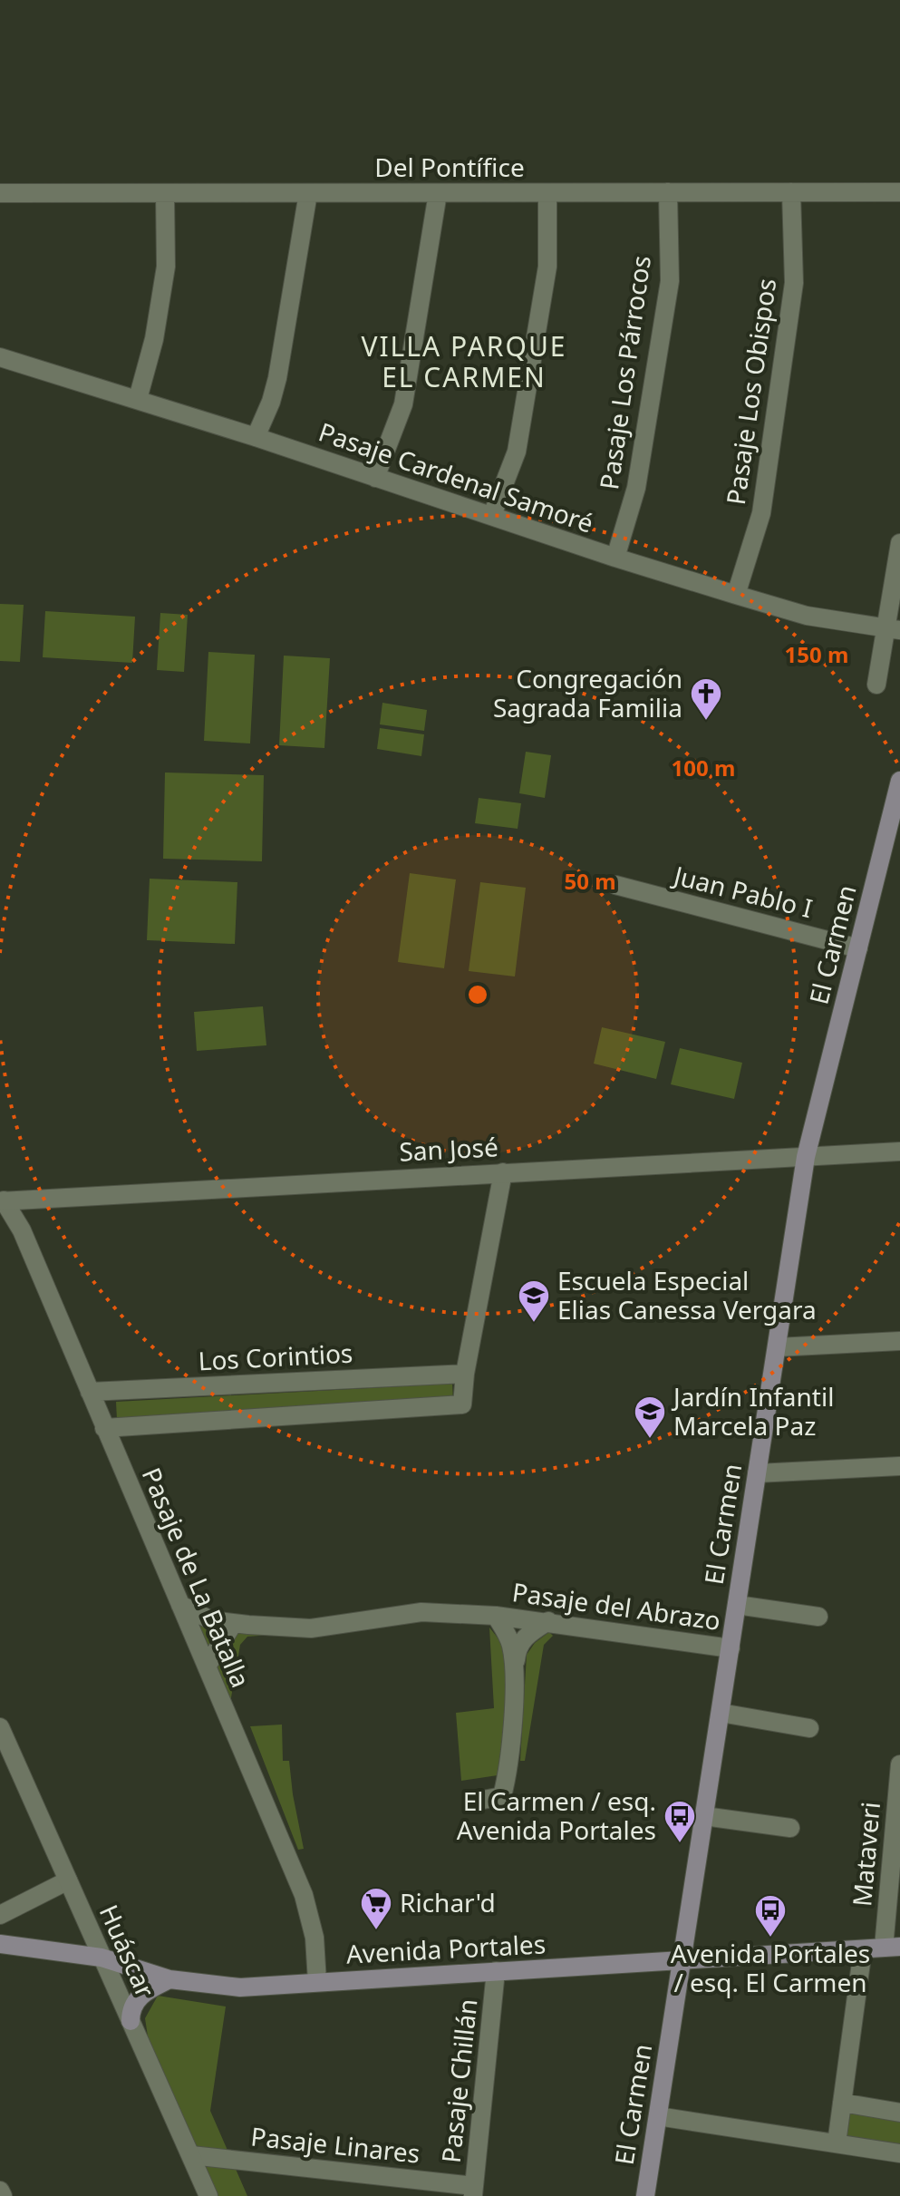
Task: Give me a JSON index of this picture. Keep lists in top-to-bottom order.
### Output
{
  "streets": {
    "main road": ["El Carmen", "Avenida Portales"],
    "street": [
      "Del Pontífice",
      "Pasaje Los Párrocos",
      "Pasaje Los Obispos",
      "Pasaje Cardenal Samoré",
      "Juan Pablo I",
      "San José",
      "Los Corintios",
      "Pasaje de La Batalla",
      "Pasaje del Abrazo",
      "Mataveri",
      "Huáscar",
      "Pasaje Chillán",
      "Pasaje Linares"
    ]
  },
  "crossings": [
    ["Del Pontífice", "Pasaje Los Párrocos"],
    ["Del Pontífice", "Pasaje Los Obispos"],
    ["Pasaje Los Párrocos", "Pasaje Cardenal Samoré"],
    ["Pasaje Los Obispos", "Pasaje Cardenal Samoré"],
    ["Juan Pablo I", "El Carmen"],
    ["El Carmen", "San José"],
    ["El Carmen", "Pasaje del Abrazo"],
    ["El Carmen", "Avenida Portales"],
    ["San José", "Pasaje de La Batalla"],
    ["Los Corintios", "Pasaje de La Batalla"],
    ["Pasaje de La Batalla", "Pasaje del Abrazo"],
    ["Pasaje de La Batalla", "Avenida Portales"],
    ["Mataveri", "Avenida Portales"],
    ["Avenida Portales", "Huáscar"],
    ["Avenida Portales", "Pasaje Chillán"],
    ["Huáscar", "Pasaje Linares"],
    ["Pasaje Chillán", "Pasaje Linares"]
  ],
  "districts": ["VILLA PARQUE EL CARMEN"],
  "places": {
    "church": ["Congregación Sagrada Familia"],
    "school or university": ["Escuela Especial Elias Canessa Vergara", "Jardín Infantil Marcela Paz"],
    "bus stop": ["El Carmen / esq. Avenida Portales", "Avenida Portales / esq. El Carmen"],
    "supermarket": ["Richar'd"]
  },
  "rings": ["150 m", "100 m", "50 m"]
}
